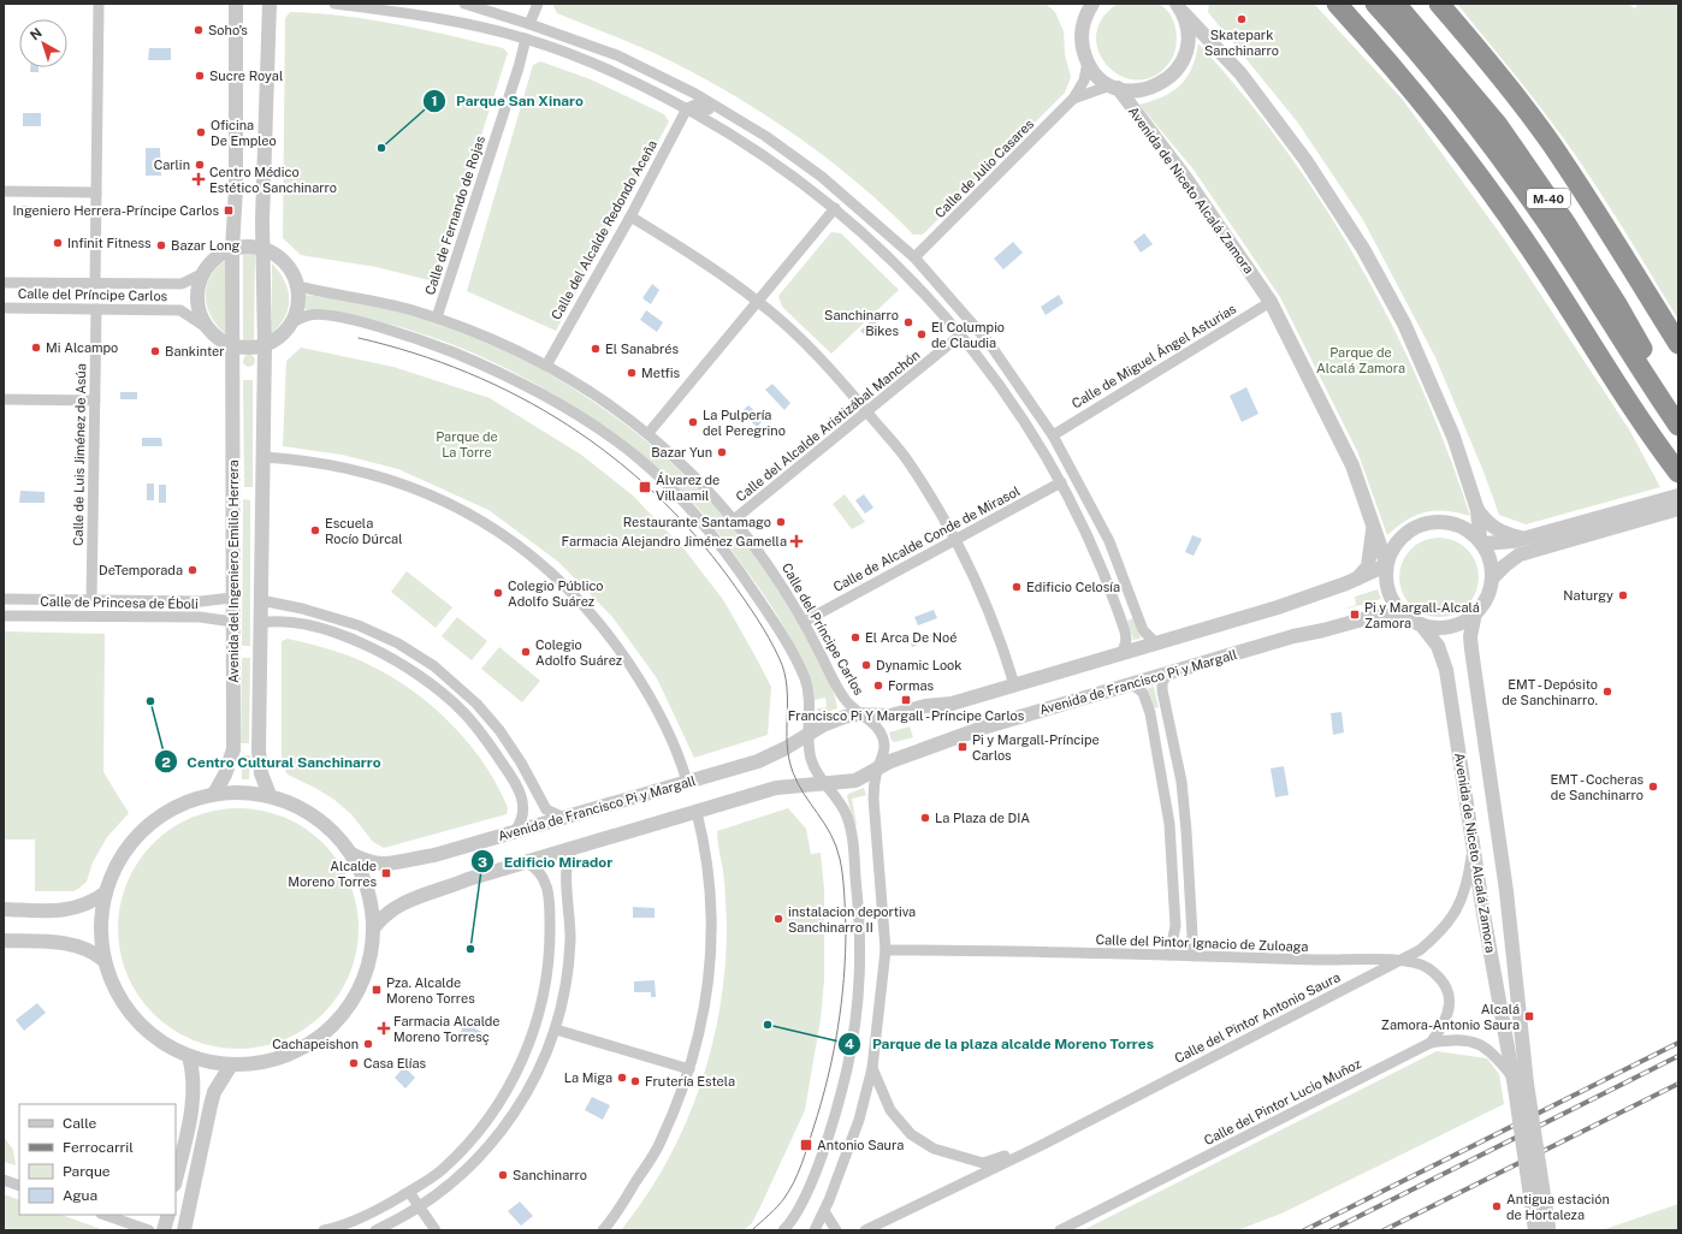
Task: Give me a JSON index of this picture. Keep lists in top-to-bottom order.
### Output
{
  "streets": {
    "highway": ["M-40"],
    "street": [
      "Calle de Julio Casares",
      "Avenida de Niceto Alcalá Zamora",
      "Calle de Fernando de Rojas",
      "Calle del Alcalde Redondo Aceña",
      "Calle del Príncipe Carlos",
      "Calle de Miguel Ángel Asturias",
      "Calle del Alcalde Aristizábal Manchón",
      "Calle de Luis Jiménez de Asúa",
      "Calle de Alcalde Conde de Mirasol",
      "Avenida del Ingeniero Emilio Herrera",
      "Calle de Princesa de Éboli",
      "Avenida de Francisco Pi y Margall",
      "Calle del Pintor Ignacio de Zuloaga",
      "Calle del Pintor Antonio Saura",
      "Calle del Pintor Lucio Muñoz"
    ]
  },
  "crossings": [
    ["Calle de Julio Casares", "Avenida de Niceto Alcalá Zamora"],
    ["Avenida de Niceto Alcalá Zamora", "Calle de Miguel Ángel Asturias"],
    ["Avenida de Niceto Alcalá Zamora", "Avenida de Francisco Pi y Margall"],
    ["Avenida de Niceto Alcalá Zamora", "Calle del Pintor Antonio Saura"],
    ["Avenida de Niceto Alcalá Zamora", "Calle del Pintor Lucio Muñoz"],
    ["Calle de Fernando de Rojas", "Calle del Príncipe Carlos"],
    ["Calle del Alcalde Redondo Aceña", "Calle del Príncipe Carlos"],
    ["Calle del Príncipe Carlos", "Calle del Alcalde Aristizábal Manchón"],
    ["Calle del Príncipe Carlos", "Calle de Luis Jiménez de Asúa"],
    ["Calle del Príncipe Carlos", "Calle de Alcalde Conde de Mirasol"],
    ["Calle del Príncipe Carlos", "Avenida de Francisco Pi y Margall"],
    ["Calle de Luis Jiménez de Asúa", "Calle de Princesa de Éboli"],
    ["Avenida del Ingeniero Emilio Herrera", "Calle de Princesa de Éboli"],
    ["Calle del Pintor Ignacio de Zuloaga", "Calle del Pintor Antonio Saura"],
    ["Calle del Pintor Ignacio de Zuloaga", "Calle del Pintor Lucio Muñoz"]
  ],
  "parks": ["Parque de Alcalá Zamora", "Parque de La Torre"],
  "places": {
    "other": [
      "Skatepark Sanchinarro",
      "Soho's",
      "Sucre Royal",
      "Oficina De Empleo",
      "Parque San Xinaro",
      "Carlin",
      "Infinit Fitness",
      "Bazar Long",
      "Sanchinarro Bikes",
      "El Columpio de Claudia",
      "Mi Alcampo",
      "El Sanabrés",
      "Bankinter",
      "Metfis",
      "La Pulpería del Peregrino",
      "Bazar Yun",
      "Restaurante Santamago",
      "Escuela Rocío Dúrcal",
      "DeTemporada",
      "Edificio Celosía",
      "Colegio Público Adolfo Suárez",
      "Naturgy",
      "El Arca De Noé",
      "Colegio Adolfo Suárez",
      "Dynamic Look",
      "Formas",
      "EMT - Depósito de Sanchinarro.",
      "Centro Cultural Sanchinarro",
      "EMT - Cocheras de Sanchinarro",
      "La Plaza de DIA",
      "instalacion deportiva Sanchinarro II",
      "Edificio Mirador",
      "Parque de la plaza alcalde Moreno Torres",
      "Cachapeishon",
      "Casa Elías",
      "La Miga",
      "Frutería Estela",
      "Sanchinarro",
      "Antigua estación de Hortaleza"
    ],
    "health": ["Centro Médico Estético Sanchinarro", "Farmacia Alejandro Jiménez Gamella", "Farmacia Alcalde Moreno Torresç"],
    "transit": [
      "Ingeniero Herrera-Príncipe Carlos",
      "Álvarez de Villaamil",
      "Pi y Margall-Alcalá Zamora",
      "Francisco Pi Y Margall - Príncipe Carlos",
      "Pi y Margall-Príncipe Carlos",
      "Alcalde Moreno Torres",
      "Pza. Alcalde Moreno Torres",
      "Alcalá Zamora-Antonio Saura",
      "Antonio Saura"
    ]
  },
  "legend": [
    "Calle",
    "Ferrocarril",
    "Parque",
    "Agua"
  ],
  "north": "top left"
}
